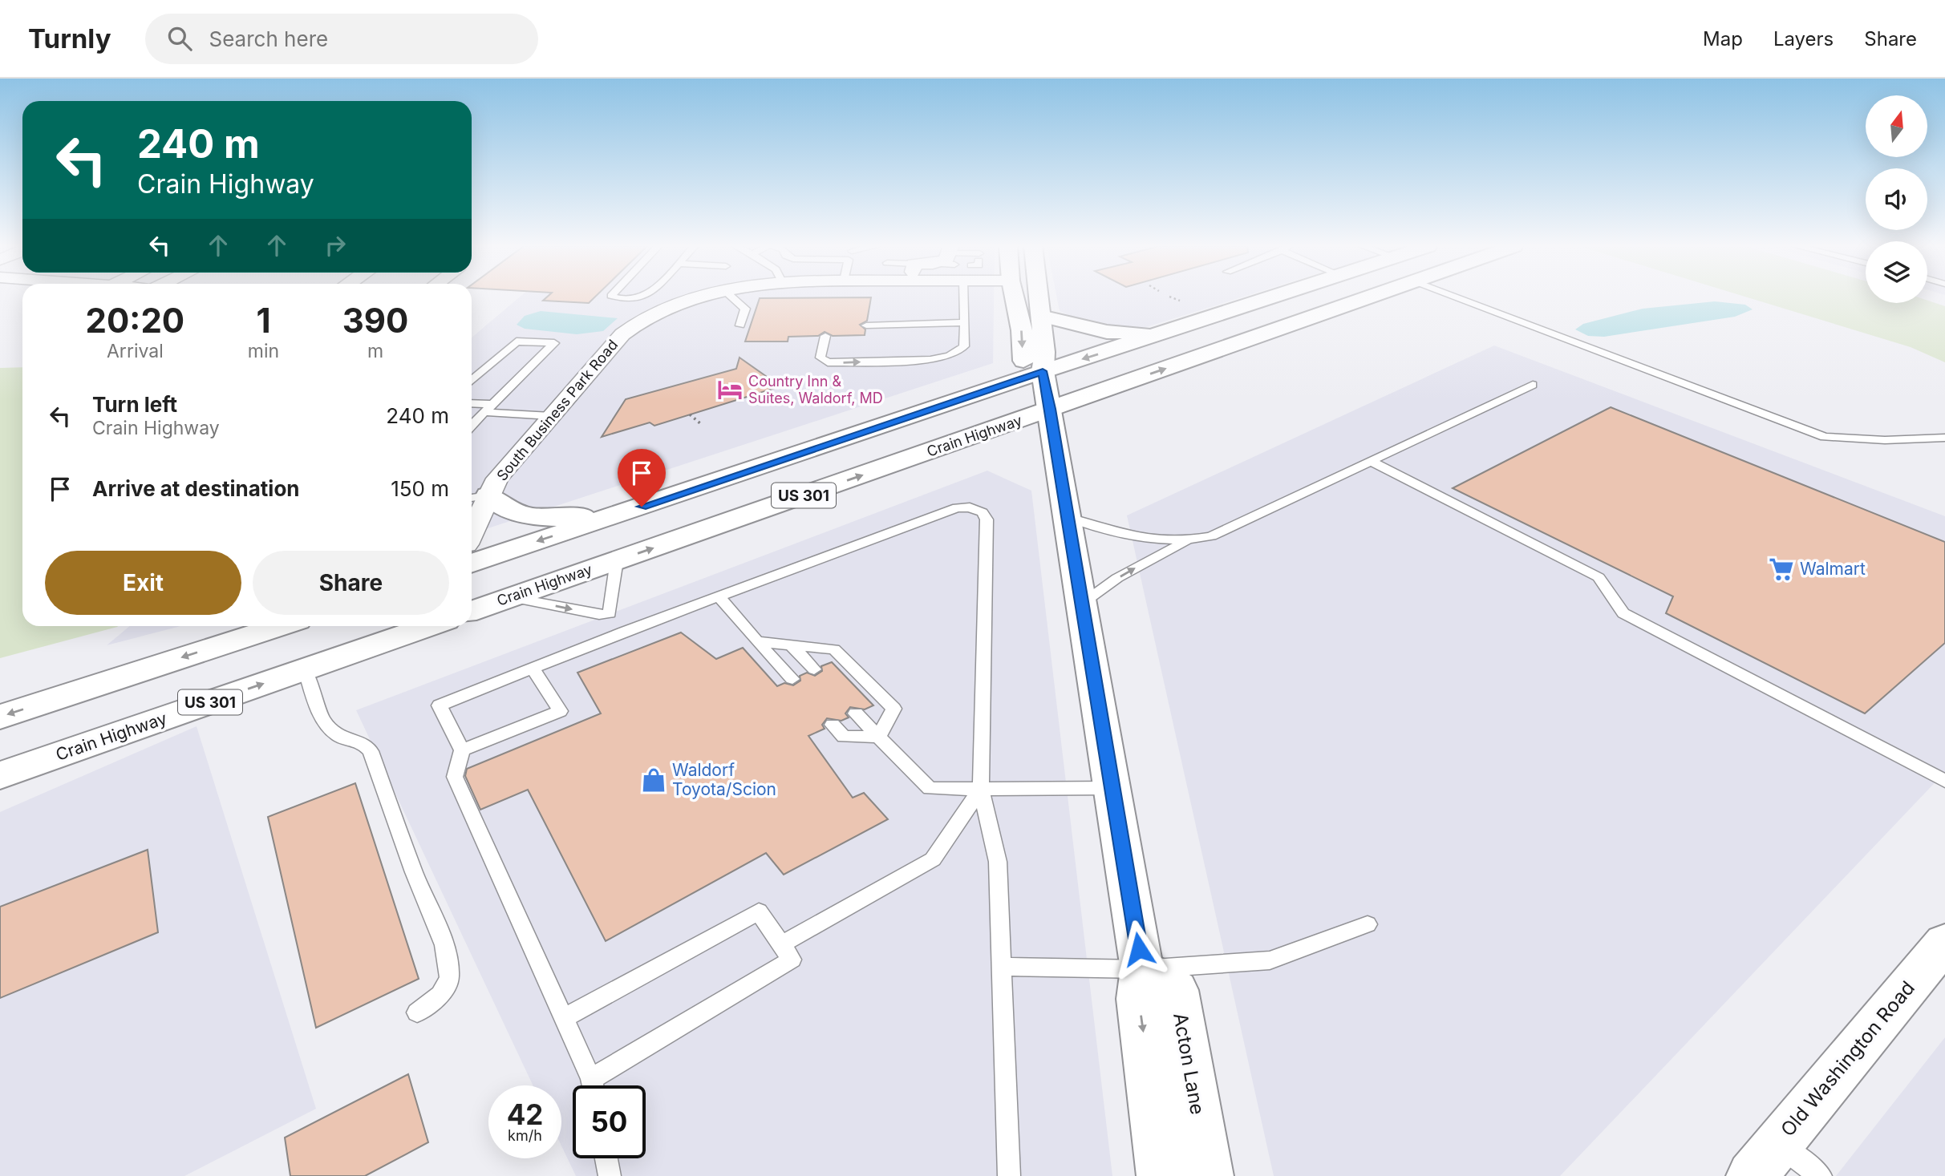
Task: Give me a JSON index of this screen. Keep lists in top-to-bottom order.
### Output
{
  "streets": {
    "main road": [
      "Crain Highway",
      "US 301",
      "Old Washington Road",
      "Acton Lane"
    ],
    "street": ["South Business Park Road"]
  },
  "places": {
    "hotel": ["Country Inn & Suites, Waldorf, MD"],
    "supermarket": ["Walmart"],
    "shop": ["Waldorf Toyota/Scion"]
  },
  "north": "top",
  "page": {
    "header": "Turnly",
    "search": "Search here",
    "nav": ["Map", "Layers", "Share"],
    "turn": ["240 m", "Crain Highway"],
    "eta": [
      "20:20",
      "Arrival",
      "1",
      "min",
      "390",
      "m"
    ],
    "list": [
      {
        "name": "Turn left",
        "note": "Crain Highway",
        "value": "240 m"
      },
      {
        "name": "Arrive at destination",
        "value": "150 m"
      }
    ],
    "buttons": ["Exit", "Share"],
    "speed": "42 km/h",
    "limit": "50"
  }
}
